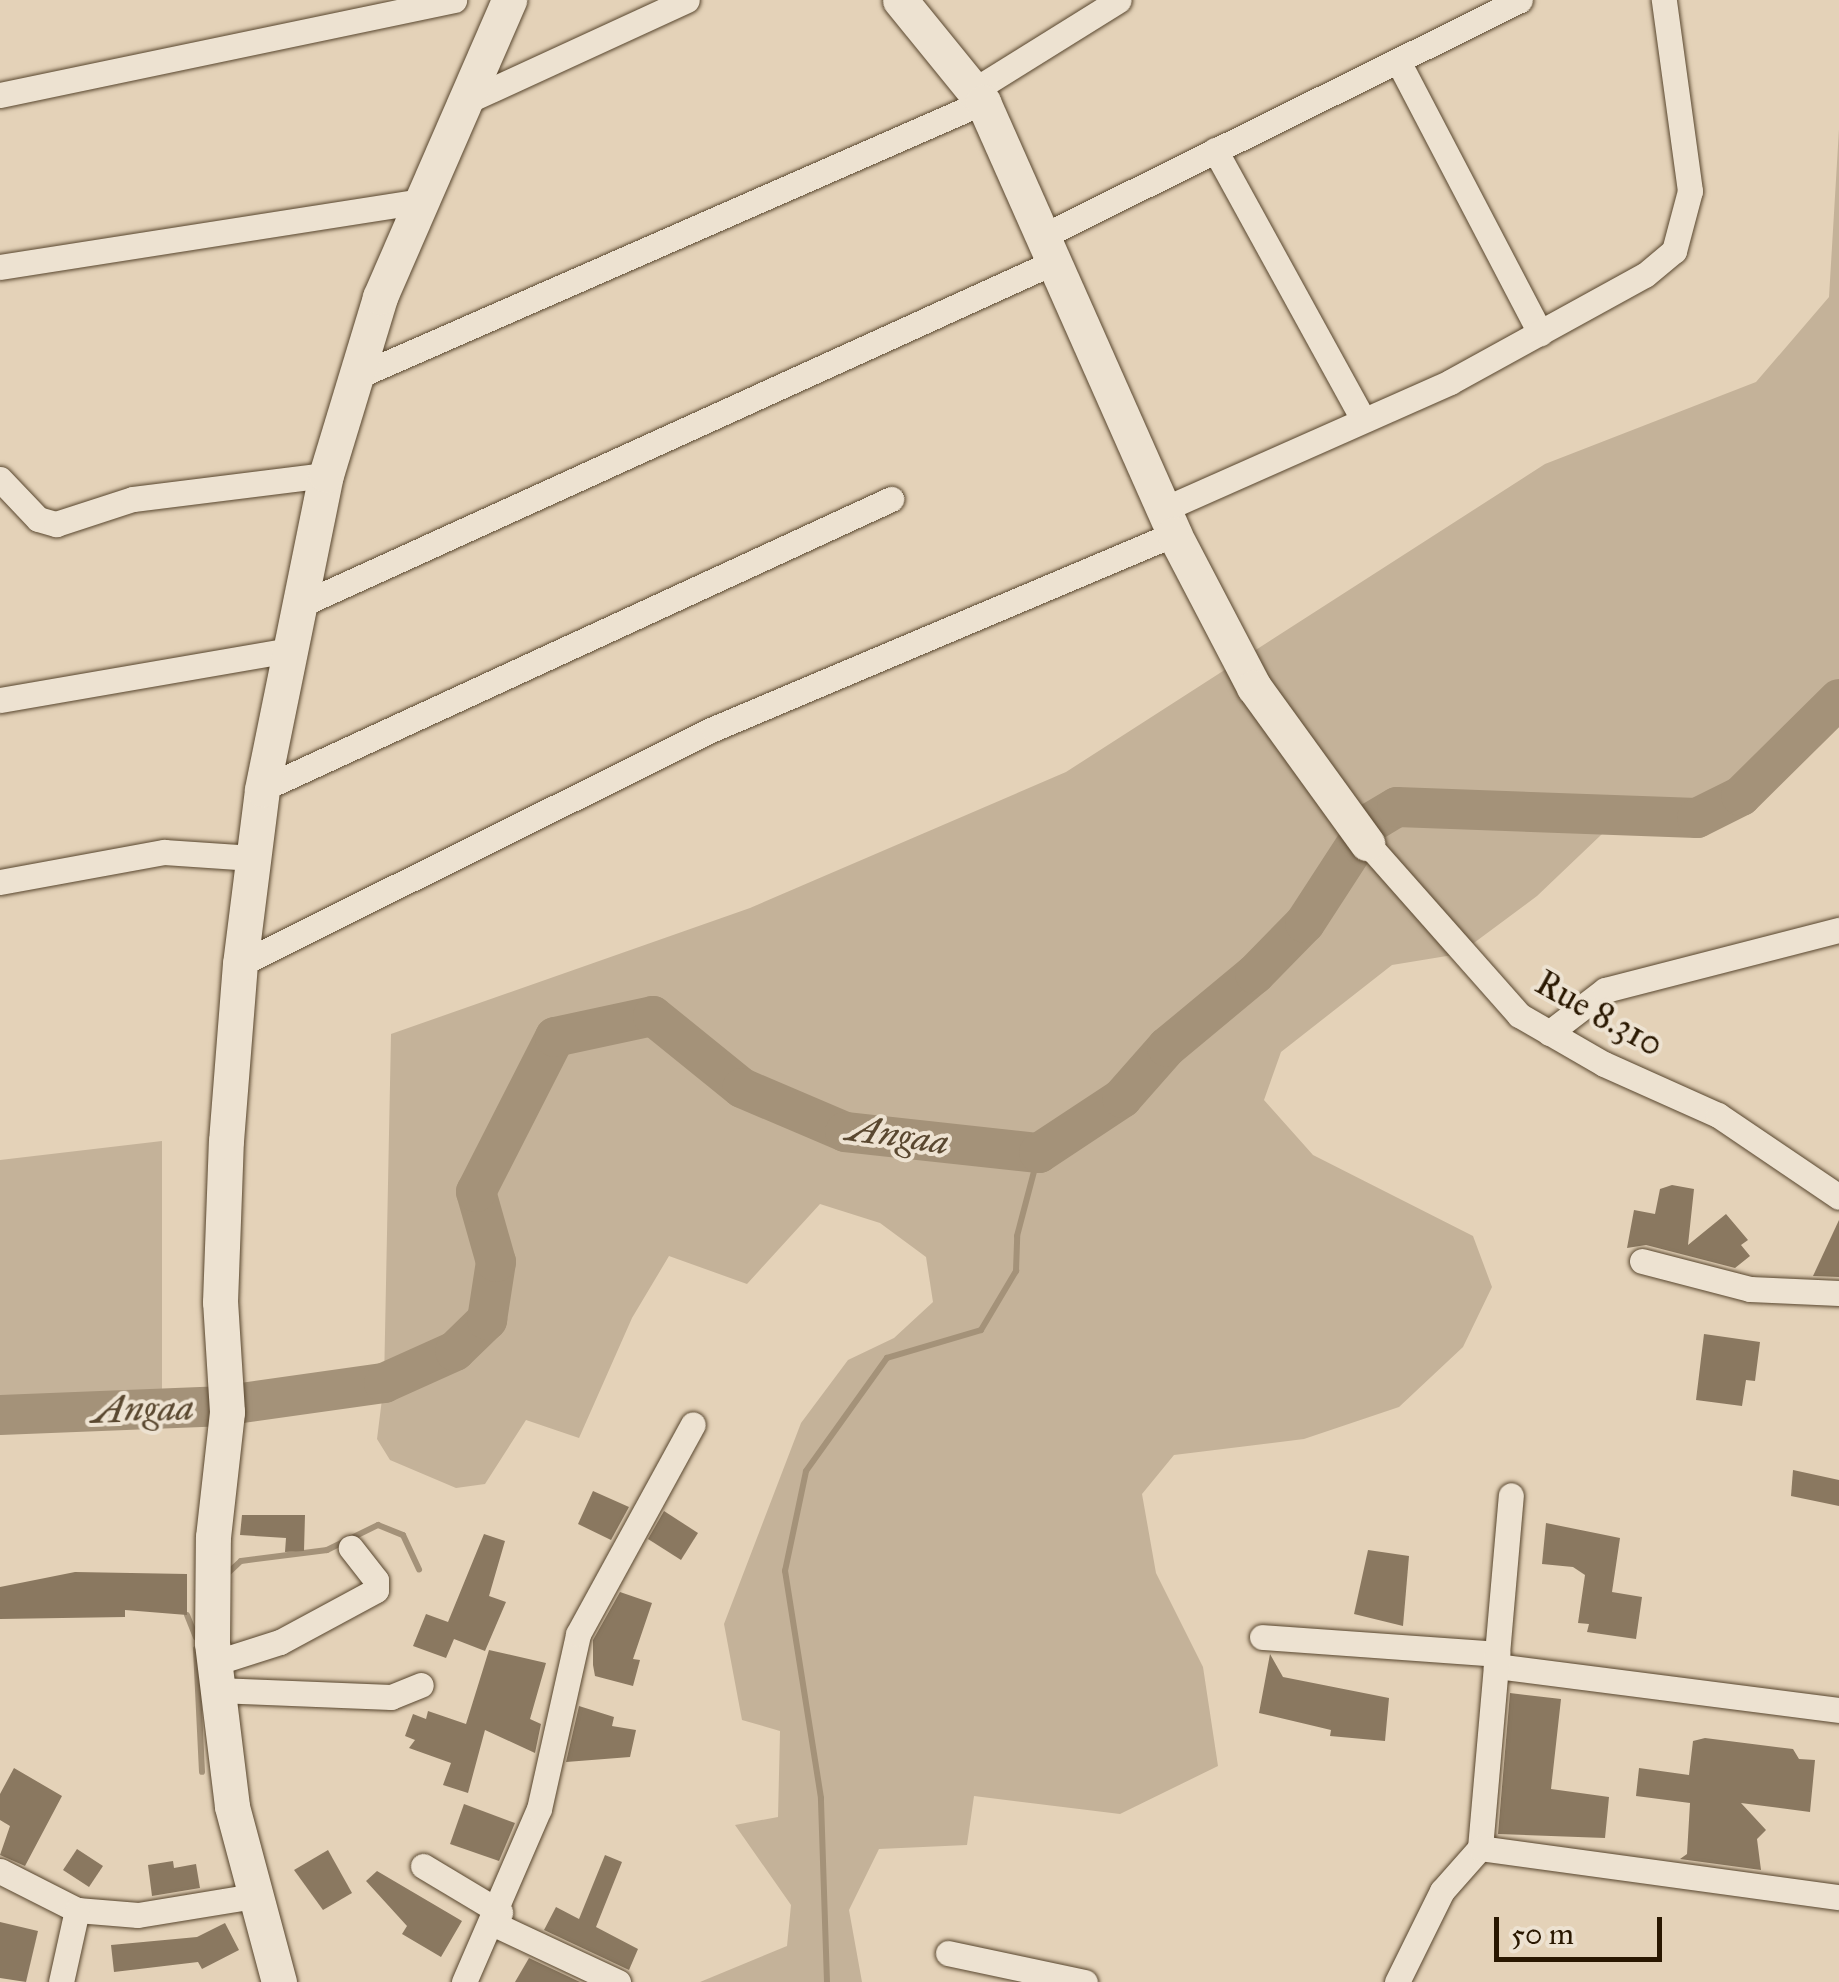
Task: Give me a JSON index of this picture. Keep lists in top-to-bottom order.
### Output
{
  "streets": {
    "street": ["Rue 8.310"]
  },
  "water": ["Angaa"],
  "scale_bar": "50 m"
}
